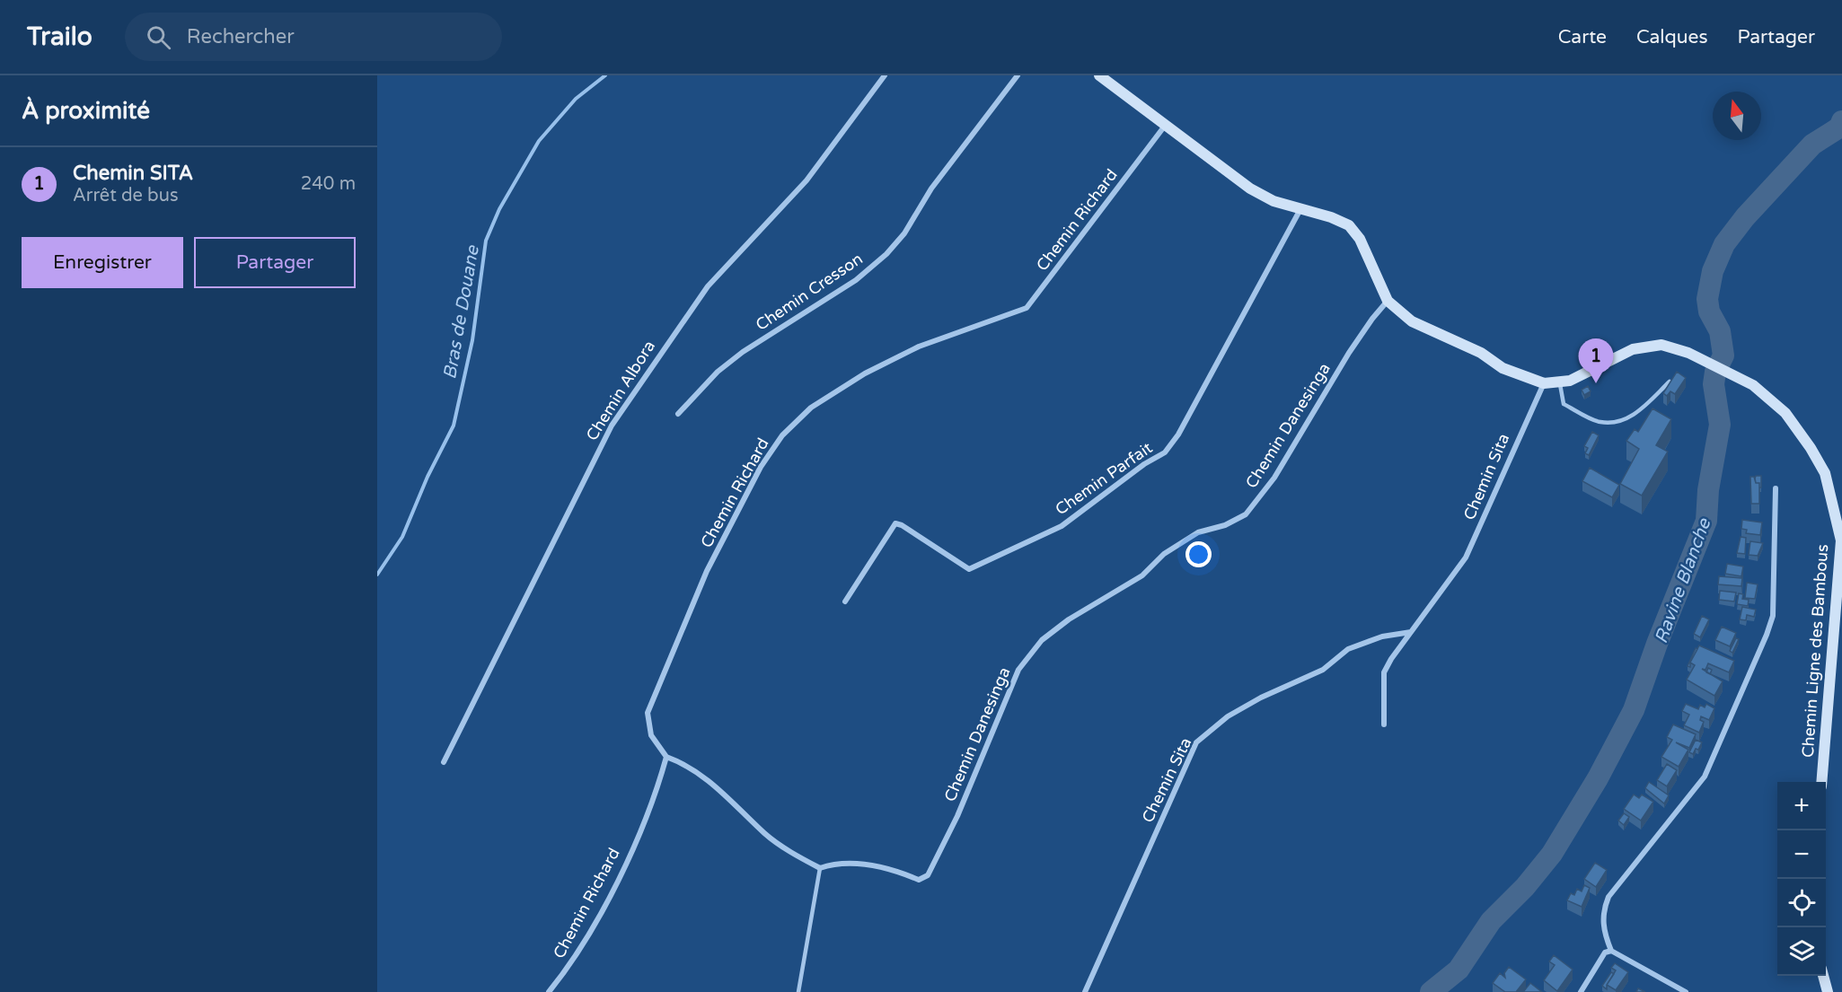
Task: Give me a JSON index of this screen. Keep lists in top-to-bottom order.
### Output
{
  "streets": {
    "main road": ["Chemin Ligne des Bambous"],
    "street": [
      "Chemin Richard",
      "Chemin Cresson",
      "Chemin Albora",
      "Chemin Danesinga",
      "Chemin Sita",
      "Chemin Parfait"
    ]
  },
  "crossings": [
    ["Chemin Sita", "Chemin Ligne des Bambous"]
  ],
  "water": ["Bras de Douane", "Ravine Blanche"],
  "north": "top",
  "page": {
    "header": "Trailo",
    "search": "Rechercher",
    "nav": ["Carte", "Calques", "Partager"],
    "heading": "À proximité",
    "list": [
      {
        "mark": "1",
        "name": "Chemin SITA",
        "note": "Arrêt de bus",
        "value": "240 m"
      }
    ],
    "buttons": ["Enregistrer", "Partager"],
    "pins": "1",
    "map_buttons": ["+", "−"]
  }
}
